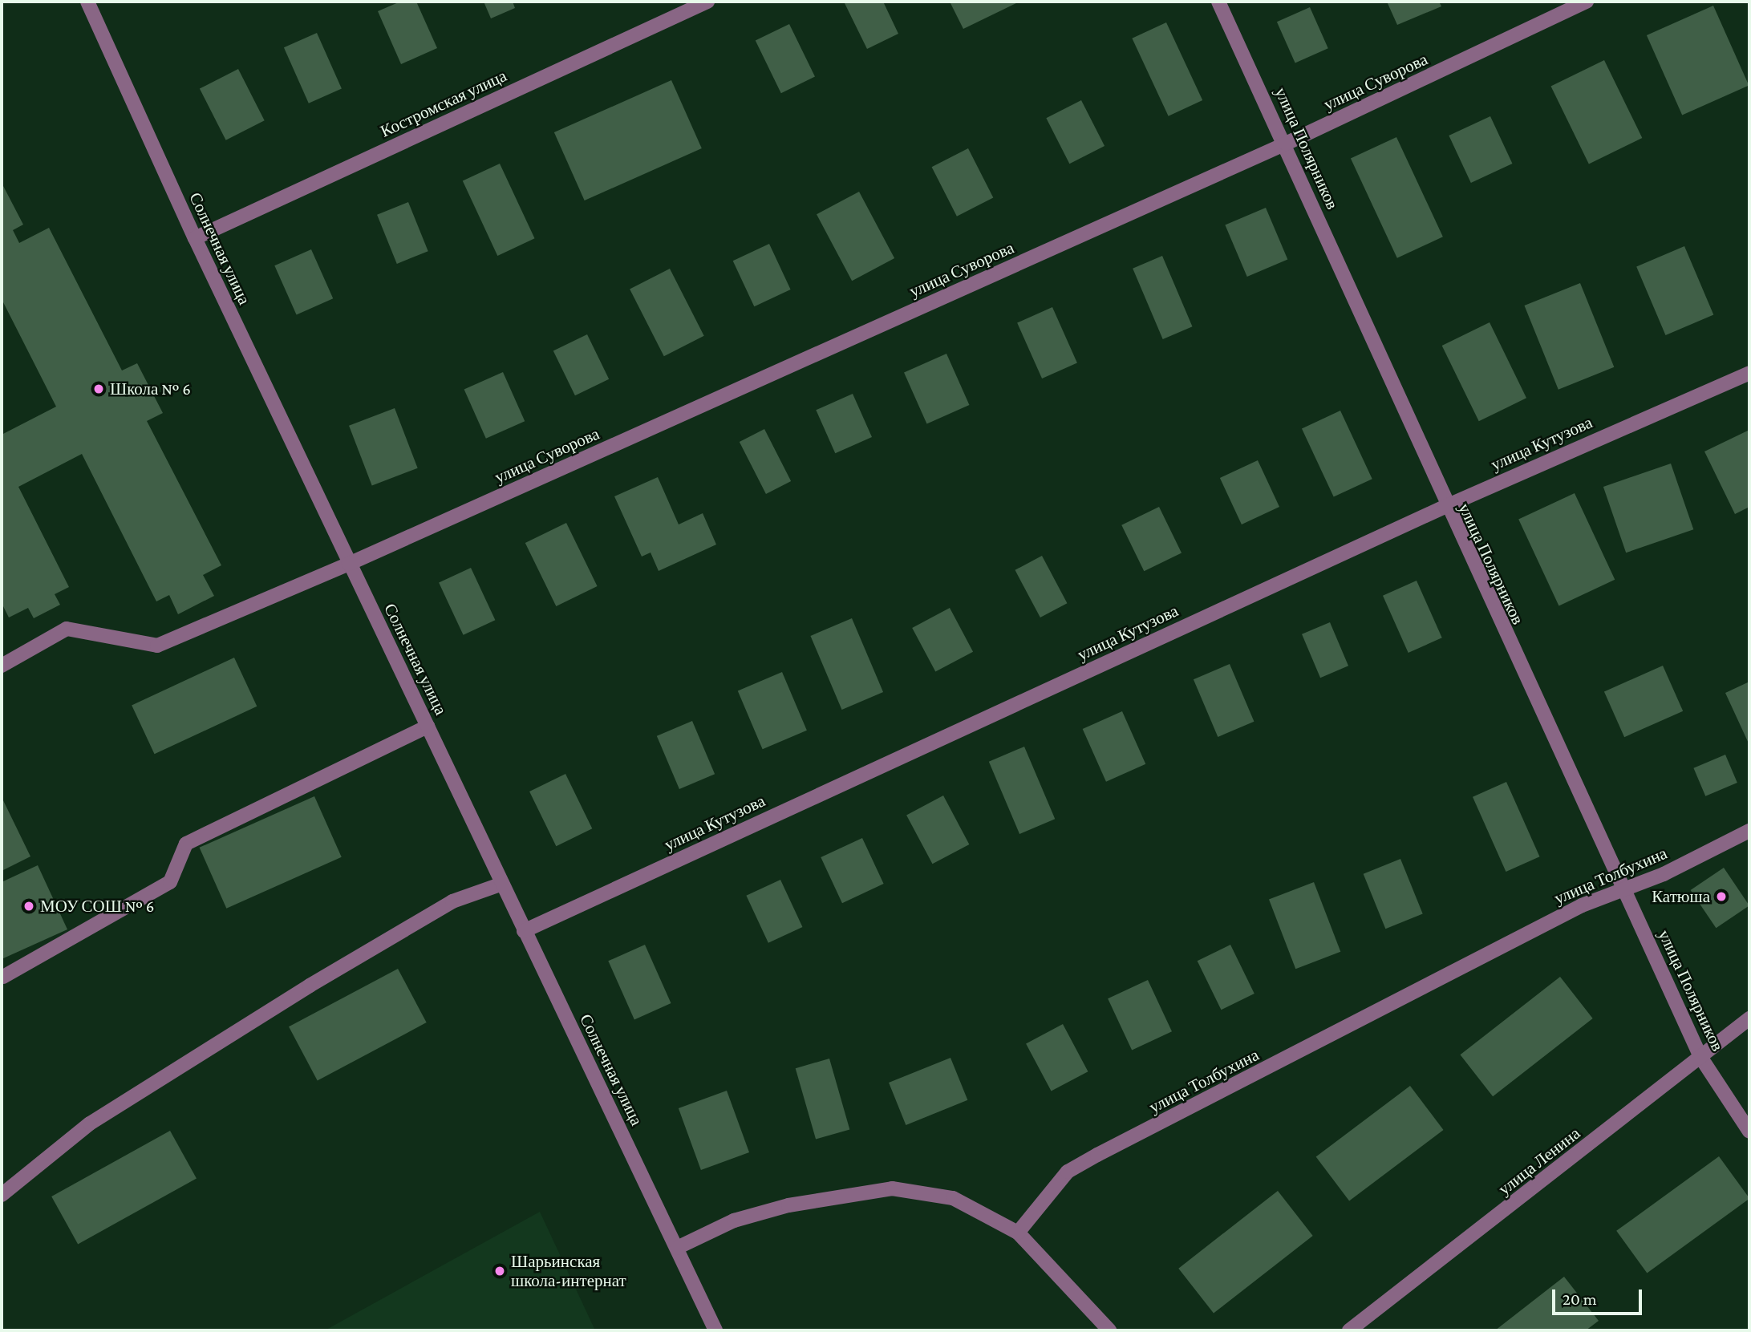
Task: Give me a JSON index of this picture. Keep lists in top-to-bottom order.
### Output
{
  "streets": {
    "street": [
      "улица Суворова",
      "Костромская улица",
      "улица Полярников",
      "Солнечная улица",
      "улица Кутузова",
      "улица Толбухина",
      "улица Ленина"
    ]
  },
  "crossings": [
    ["улица Суворова", "улица Полярников"],
    ["улица Суворова", "Солнечная улица"],
    ["Костромская улица", "Солнечная улица"],
    ["улица Полярников", "улица Кутузова"],
    ["улица Полярников", "улица Толбухина"],
    ["улица Полярников", "улица Ленина"],
    ["Солнечная улица", "улица Кутузова"]
  ],
  "places": [
    "Школа № 6",
    "Катюша",
    "МОУ СОШ № 6",
    "Шарьинская школа-интернат"
  ],
  "scale_bar": "20 m"
}
